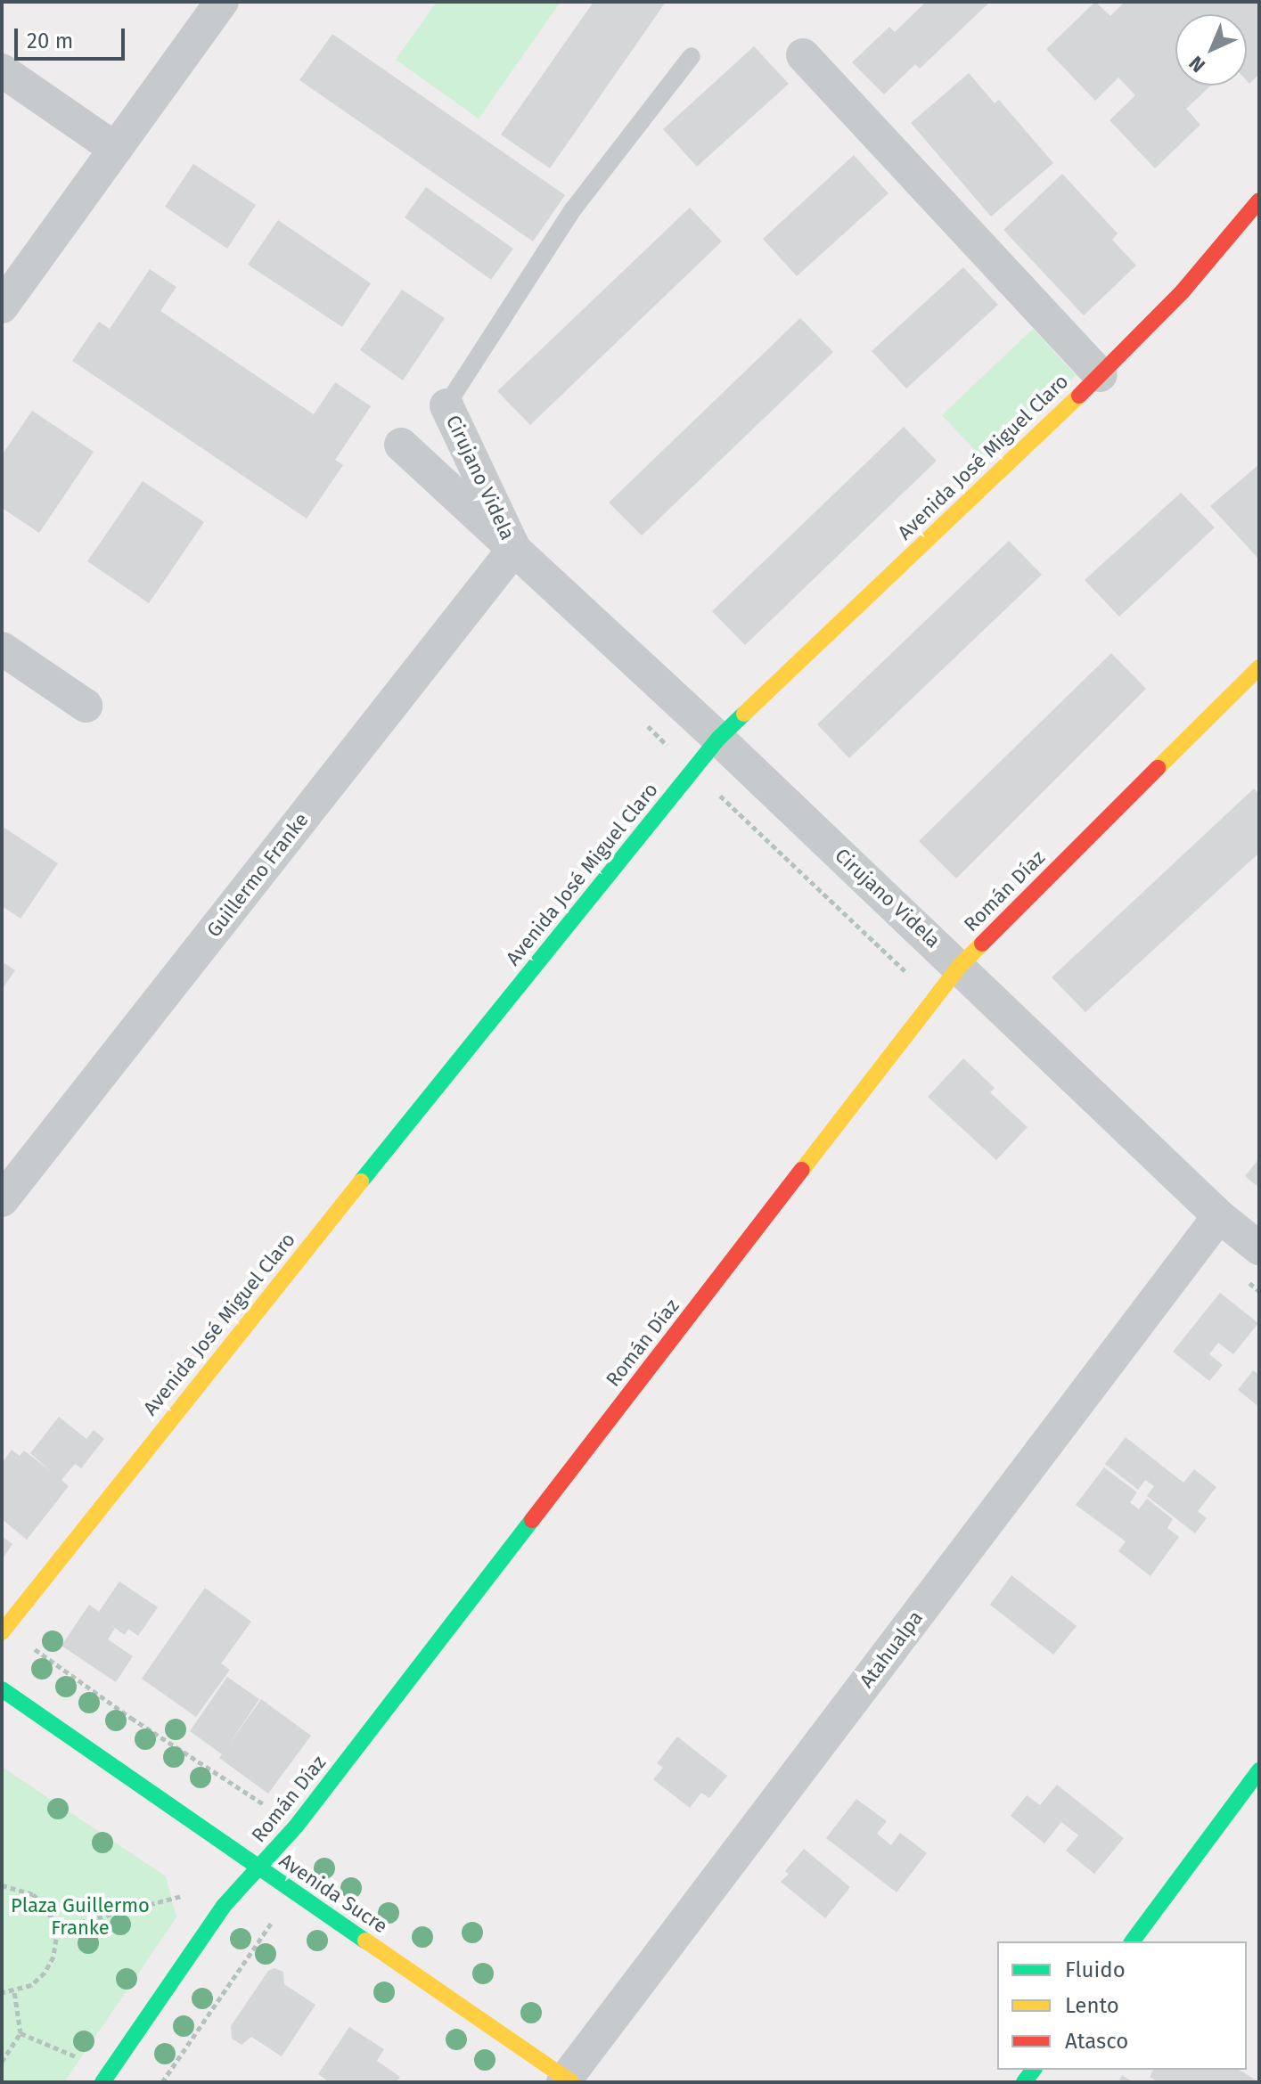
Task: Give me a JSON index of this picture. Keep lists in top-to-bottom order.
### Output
{
  "streets": {
    "street": [
      "Avenida José Miguel Claro",
      "Cirujano Videla",
      "Guillermo Franke",
      "Román Díaz",
      "Atahualpa",
      "Avenida Sucre"
    ]
  },
  "crossings": [
    ["Avenida José Miguel Claro", "Cirujano Videla"],
    ["Cirujano Videla", "Guillermo Franke"],
    ["Cirujano Videla", "Román Díaz"],
    ["Cirujano Videla", "Atahualpa"],
    ["Román Díaz", "Avenida Sucre"],
    ["Atahualpa", "Avenida Sucre"]
  ],
  "parks": ["Plaza Guillermo Franke"],
  "legend": ["Fluido", "Lento", "Atasco"],
  "scale_bar": "20 m",
  "north": "bottom left"
}
